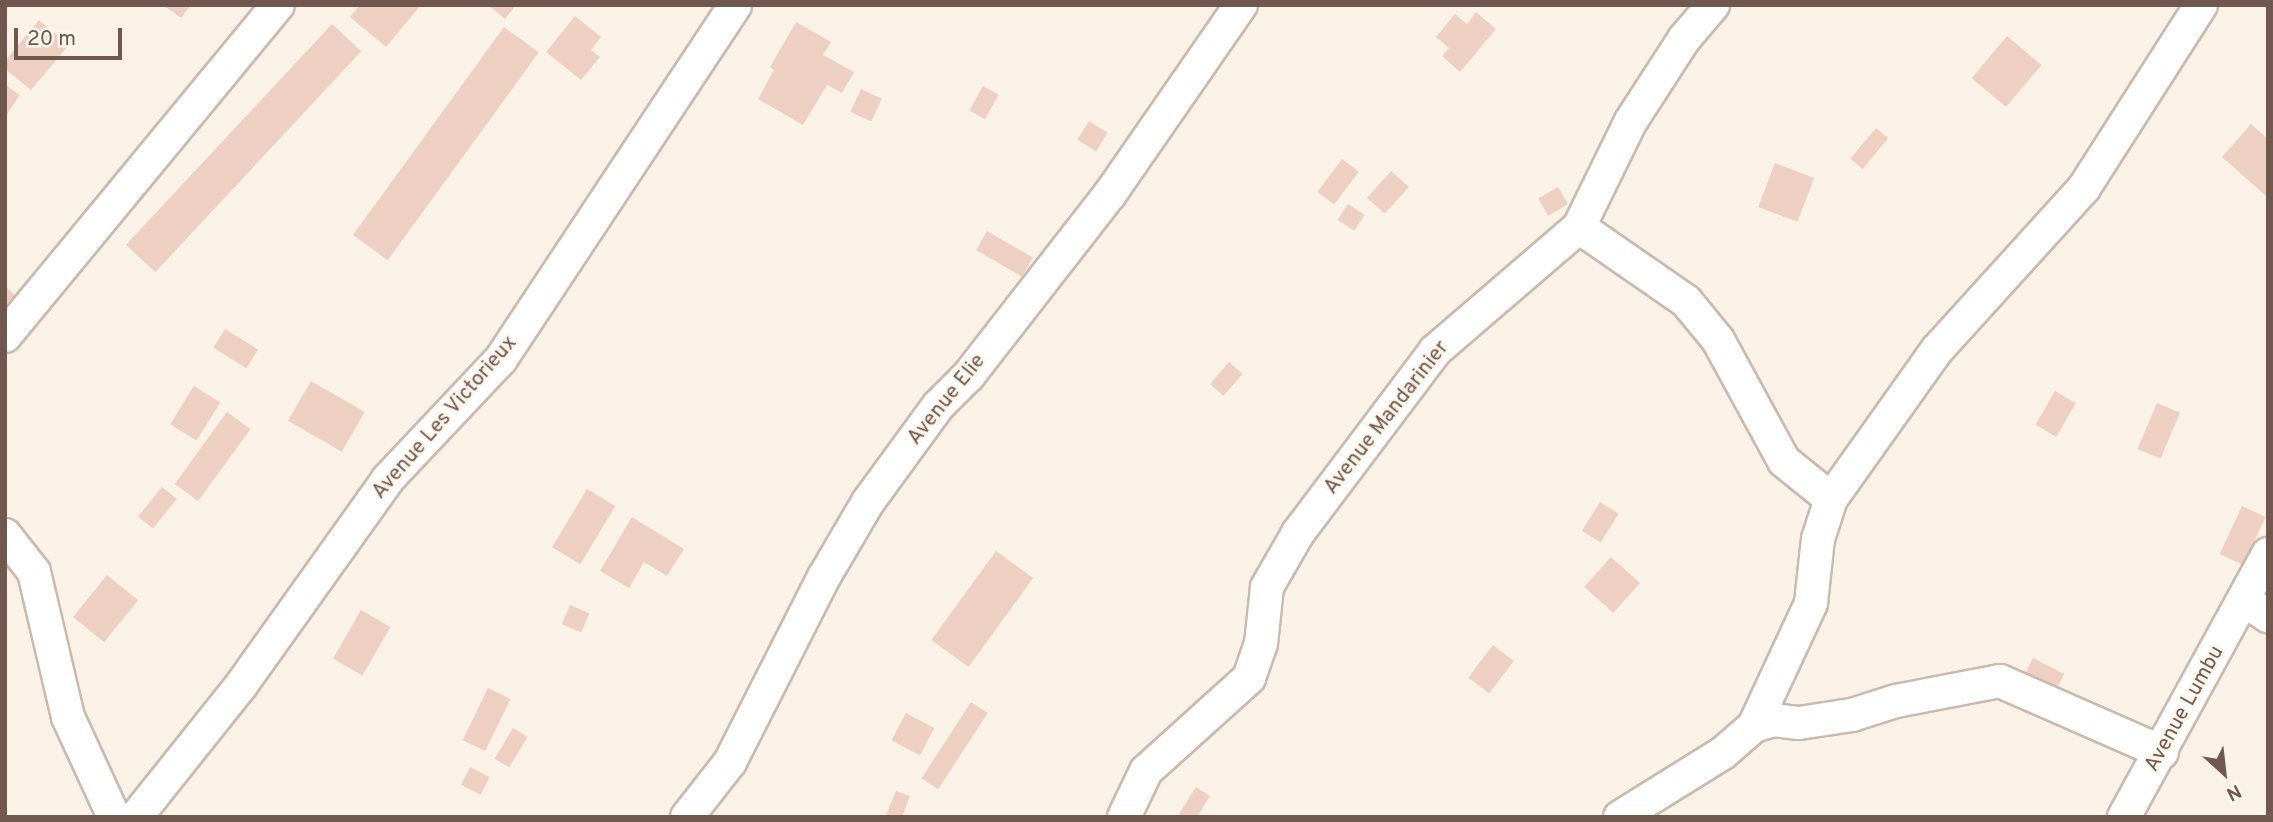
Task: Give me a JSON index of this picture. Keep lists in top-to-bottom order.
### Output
{
  "streets": {
    "street": [
      "Avenue Elie",
      "Avenue Les Victorieux",
      "Avenue Mandarinier",
      "Avenue Lumbu"
    ]
  },
  "scale_bar": "20 m",
  "north": "bottom right"
}
